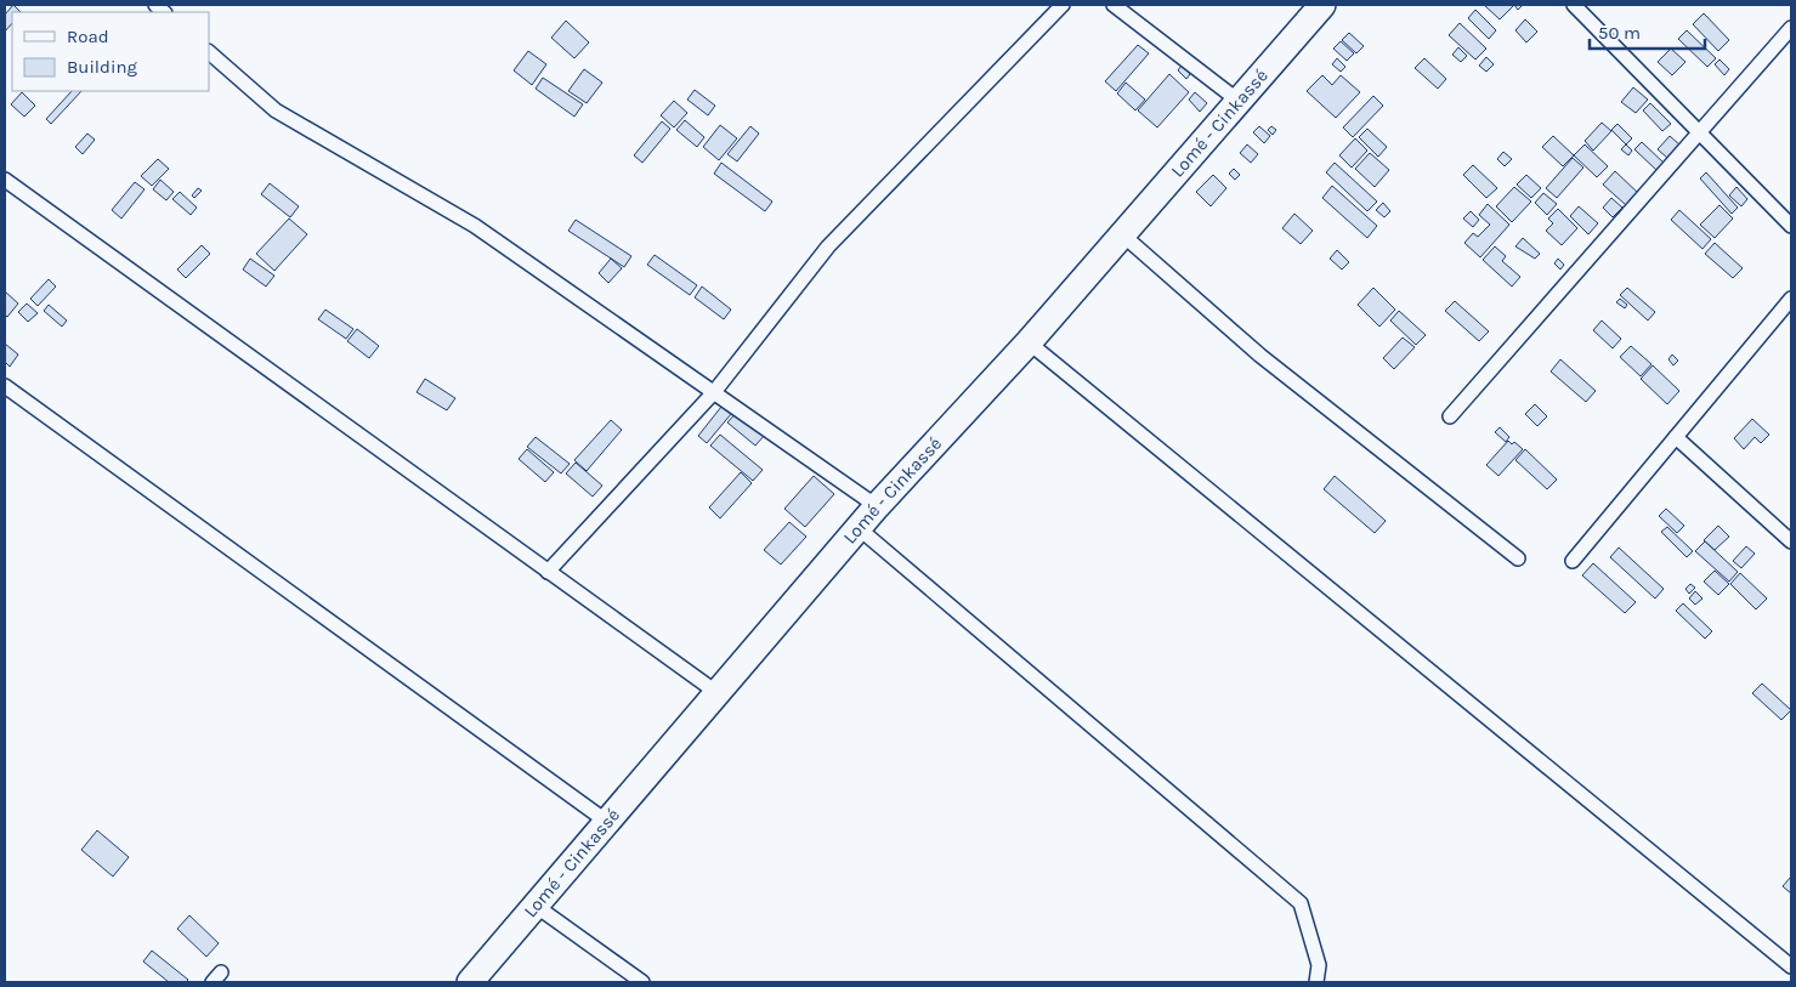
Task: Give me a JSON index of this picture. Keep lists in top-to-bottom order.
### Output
{
  "streets": {
    "highway": ["Lomé - Cinkassé"]
  },
  "legend": ["Road", "Building"],
  "scale_bar": "50 m"
}
